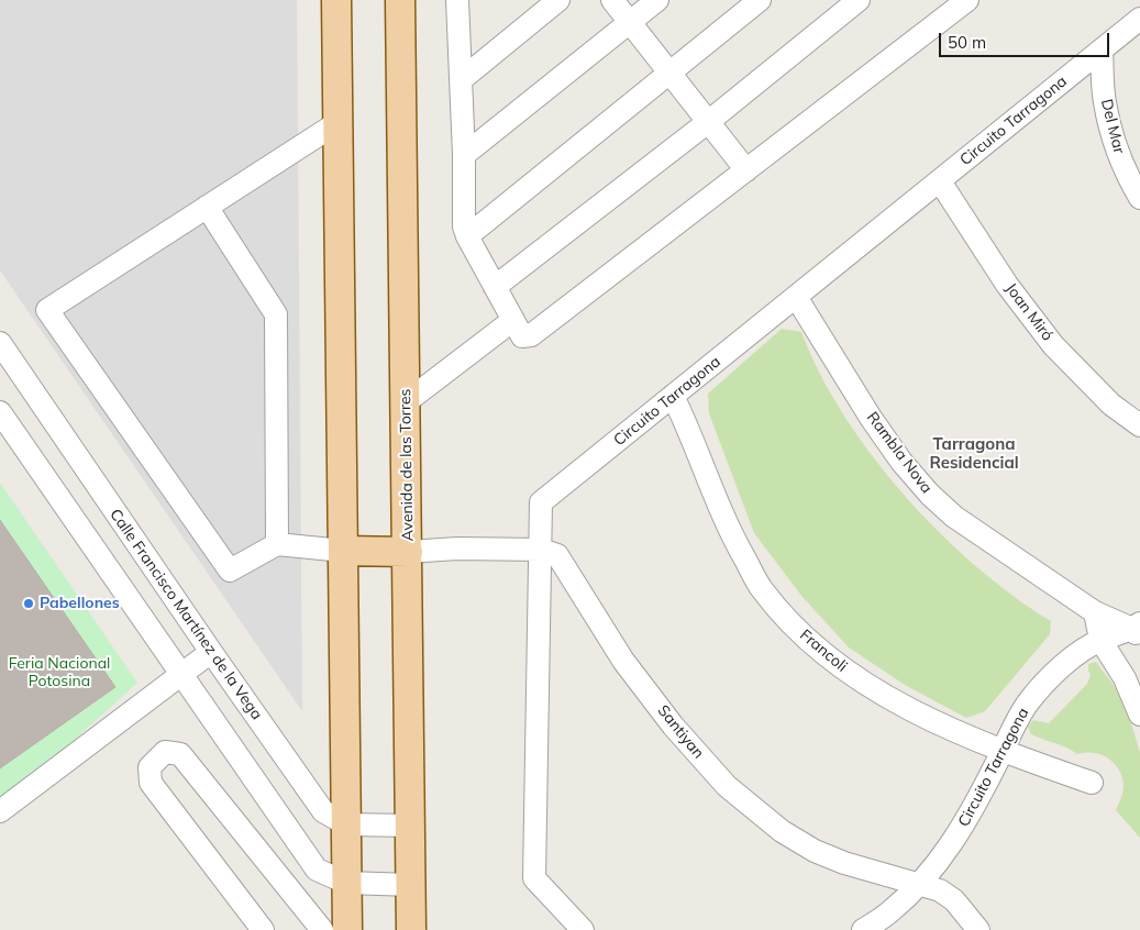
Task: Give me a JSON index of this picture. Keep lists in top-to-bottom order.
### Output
{
  "streets": {
    "main road": ["Avenida de las Torres"],
    "street": [
      "Circuito Tarragona",
      "Del Mar",
      "Joan Miró",
      "Rambla Nova",
      "Calle Francisco Martínez de la Vega",
      "Francoli",
      "Santiyan"
    ]
  },
  "crossings": [
    ["Circuito Tarragona", "Del Mar"],
    ["Circuito Tarragona", "Joan Miró"],
    ["Circuito Tarragona", "Rambla Nova"],
    ["Circuito Tarragona", "Francoli"],
    ["Circuito Tarragona", "Santiyan"],
    ["Avenida de las Torres", "Calle Francisco Martínez de la Vega"],
    ["Avenida de las Torres", "Santiyan"]
  ],
  "districts": ["Tarragona Residencial"],
  "parks": ["Feria Nacional Potosina"],
  "places": ["Pabellones"],
  "scale_bar": "50 m"
}
